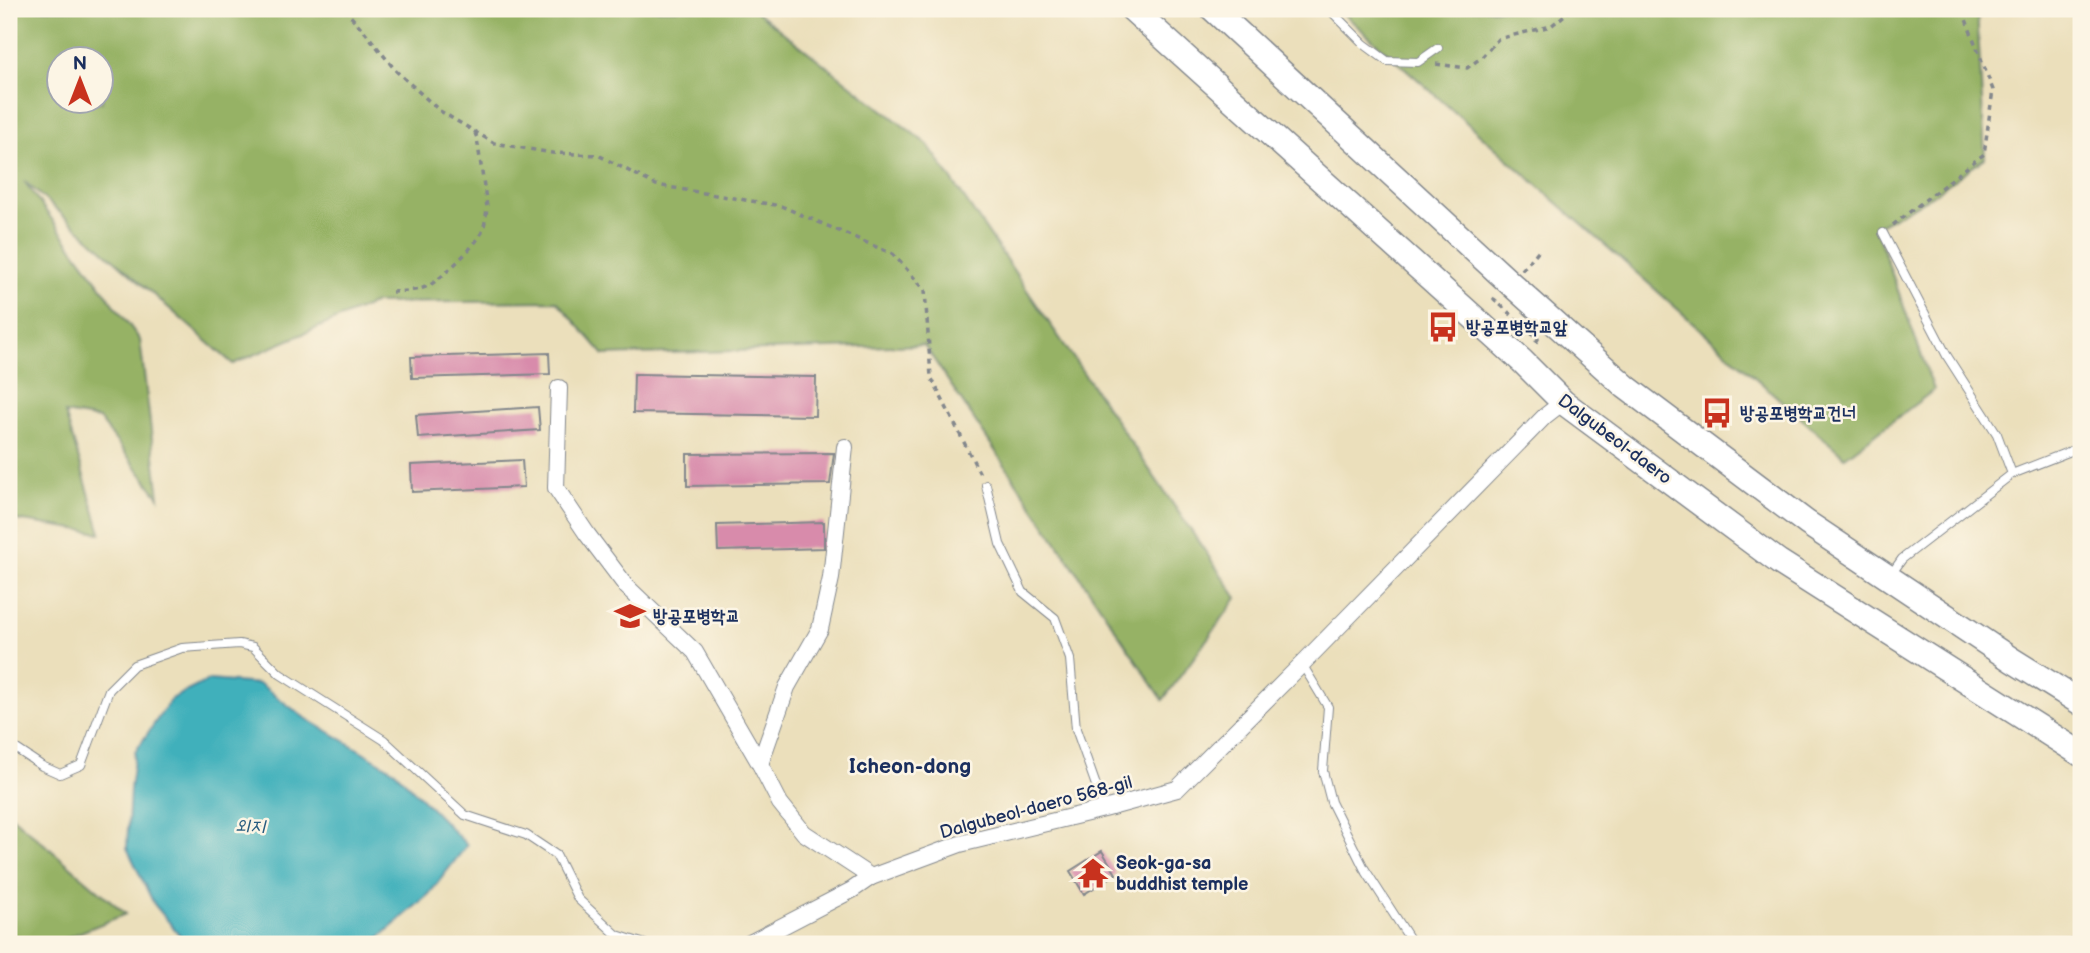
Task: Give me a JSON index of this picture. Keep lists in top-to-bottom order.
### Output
{
  "streets": {
    "main road": ["Dalgubeol-daero"],
    "street": ["Dalgubeol-daero 568-gil"]
  },
  "crossings": [
    ["Dalgubeol-daero", "Dalgubeol-daero 568-gil"]
  ],
  "districts": ["Icheon-dong"],
  "water": ["외지"],
  "places": {
    "bus stop": ["방공포병학교앞", "방공포병학교건너"],
    "school or university": ["방공포병학교"],
    "temple": ["Seok-ga-sa buddhist temple"]
  },
  "north": "top"
}
